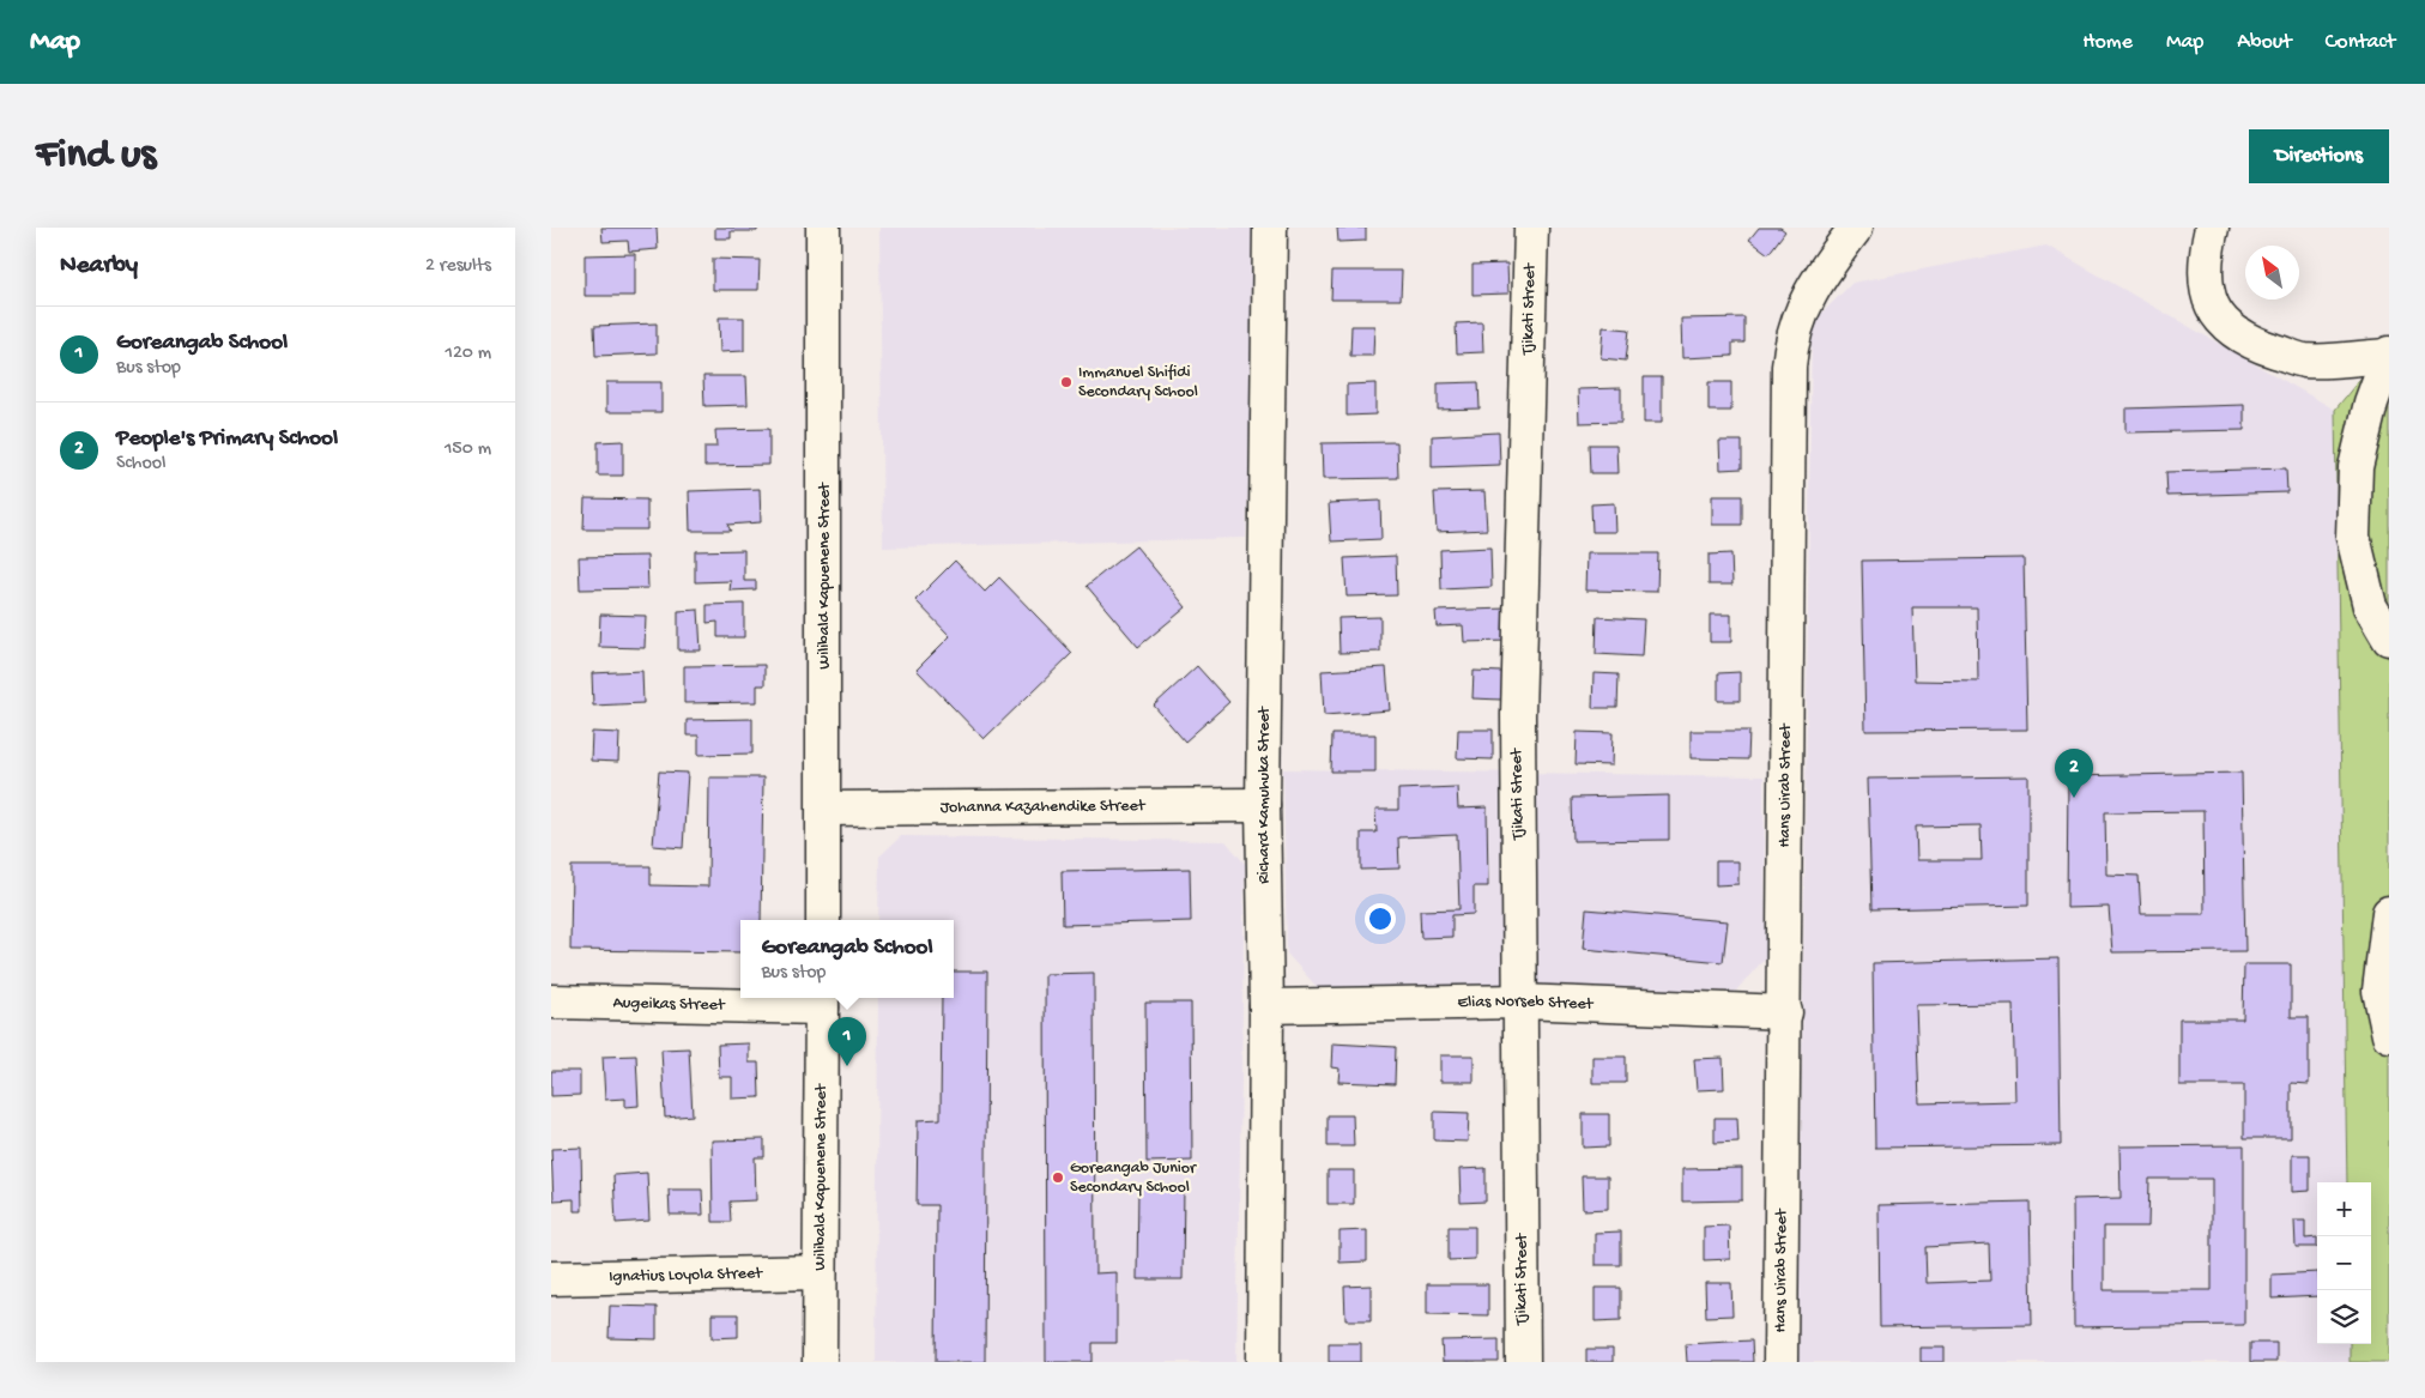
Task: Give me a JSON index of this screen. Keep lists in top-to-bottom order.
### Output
{
  "streets": {
    "street": [
      "Tjikati Street",
      "Wilibald Kapuenene Street",
      "Hans Uirab Street",
      "Richard Kamuhuka Street",
      "Johanna Kazahendike Street",
      "Augeikas Street",
      "Elias Norseb Street",
      "Ignatius Loyola Street"
    ]
  },
  "crossings": [
    ["Tjikati Street", "Elias Norseb Street"],
    ["Wilibald Kapuenene Street", "Johanna Kazahendike Street"],
    ["Wilibald Kapuenene Street", "Augeikas Street"],
    ["Wilibald Kapuenene Street", "Ignatius Loyola Street"],
    ["Hans Uirab Street", "Elias Norseb Street"],
    ["Richard Kamuhuka Street", "Johanna Kazahendike Street"],
    ["Richard Kamuhuka Street", "Elias Norseb Street"]
  ],
  "places": ["Immanuel Shifidi Secondary School", "Goreangab Junior Secondary School"],
  "north": "top left",
  "page": {
    "header": "Map",
    "nav": [
      "Home",
      "Map",
      "About",
      "Contact"
    ],
    "buttons": "Directions",
    "title": "Find us",
    "heading": ["Nearby", "2 results"],
    "list": [
      {
        "mark": "1",
        "name": "Goreangab School",
        "note": "Bus stop",
        "value": "120 m"
      },
      {
        "mark": "2",
        "name": "People's Primary School",
        "note": "School",
        "value": "150 m"
      }
    ],
    "pins": ["2", "1"],
    "popup": ["Goreangab School", "Bus stop"],
    "map_buttons": ["+", "−"]
  }
}
